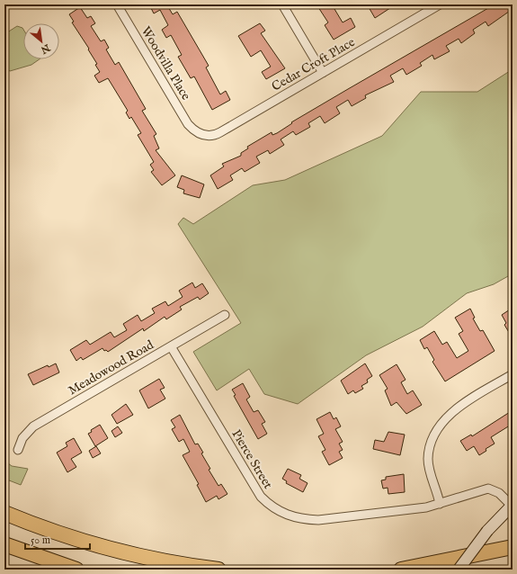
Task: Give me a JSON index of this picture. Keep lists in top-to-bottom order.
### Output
{
  "streets": {
    "street": [
      "Woodvilla Place",
      "Cedar Croft Place",
      "Meadowood Road",
      "Pierce Street"
    ]
  },
  "crossings": [
    ["Woodvilla Place", "Cedar Croft Place"],
    ["Meadowood Road", "Pierce Street"]
  ],
  "scale_bar": "50 m",
  "north": "bottom right"
}
